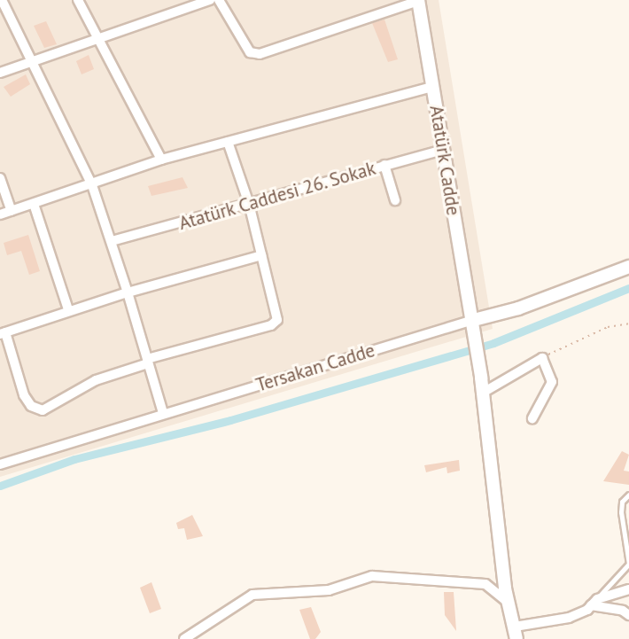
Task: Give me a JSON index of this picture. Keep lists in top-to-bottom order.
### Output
{
  "streets": {
    "main road": ["Atatürk Cadde", "Tersakan Cadde"],
    "street": ["Atatürk Caddesi 26. Sokak"]
  },
  "crossings": [
    ["Atatürk Cadde", "Atatürk Caddesi 26. Sokak"],
    ["Atatürk Cadde", "Tersakan Cadde"]
  ]
}
